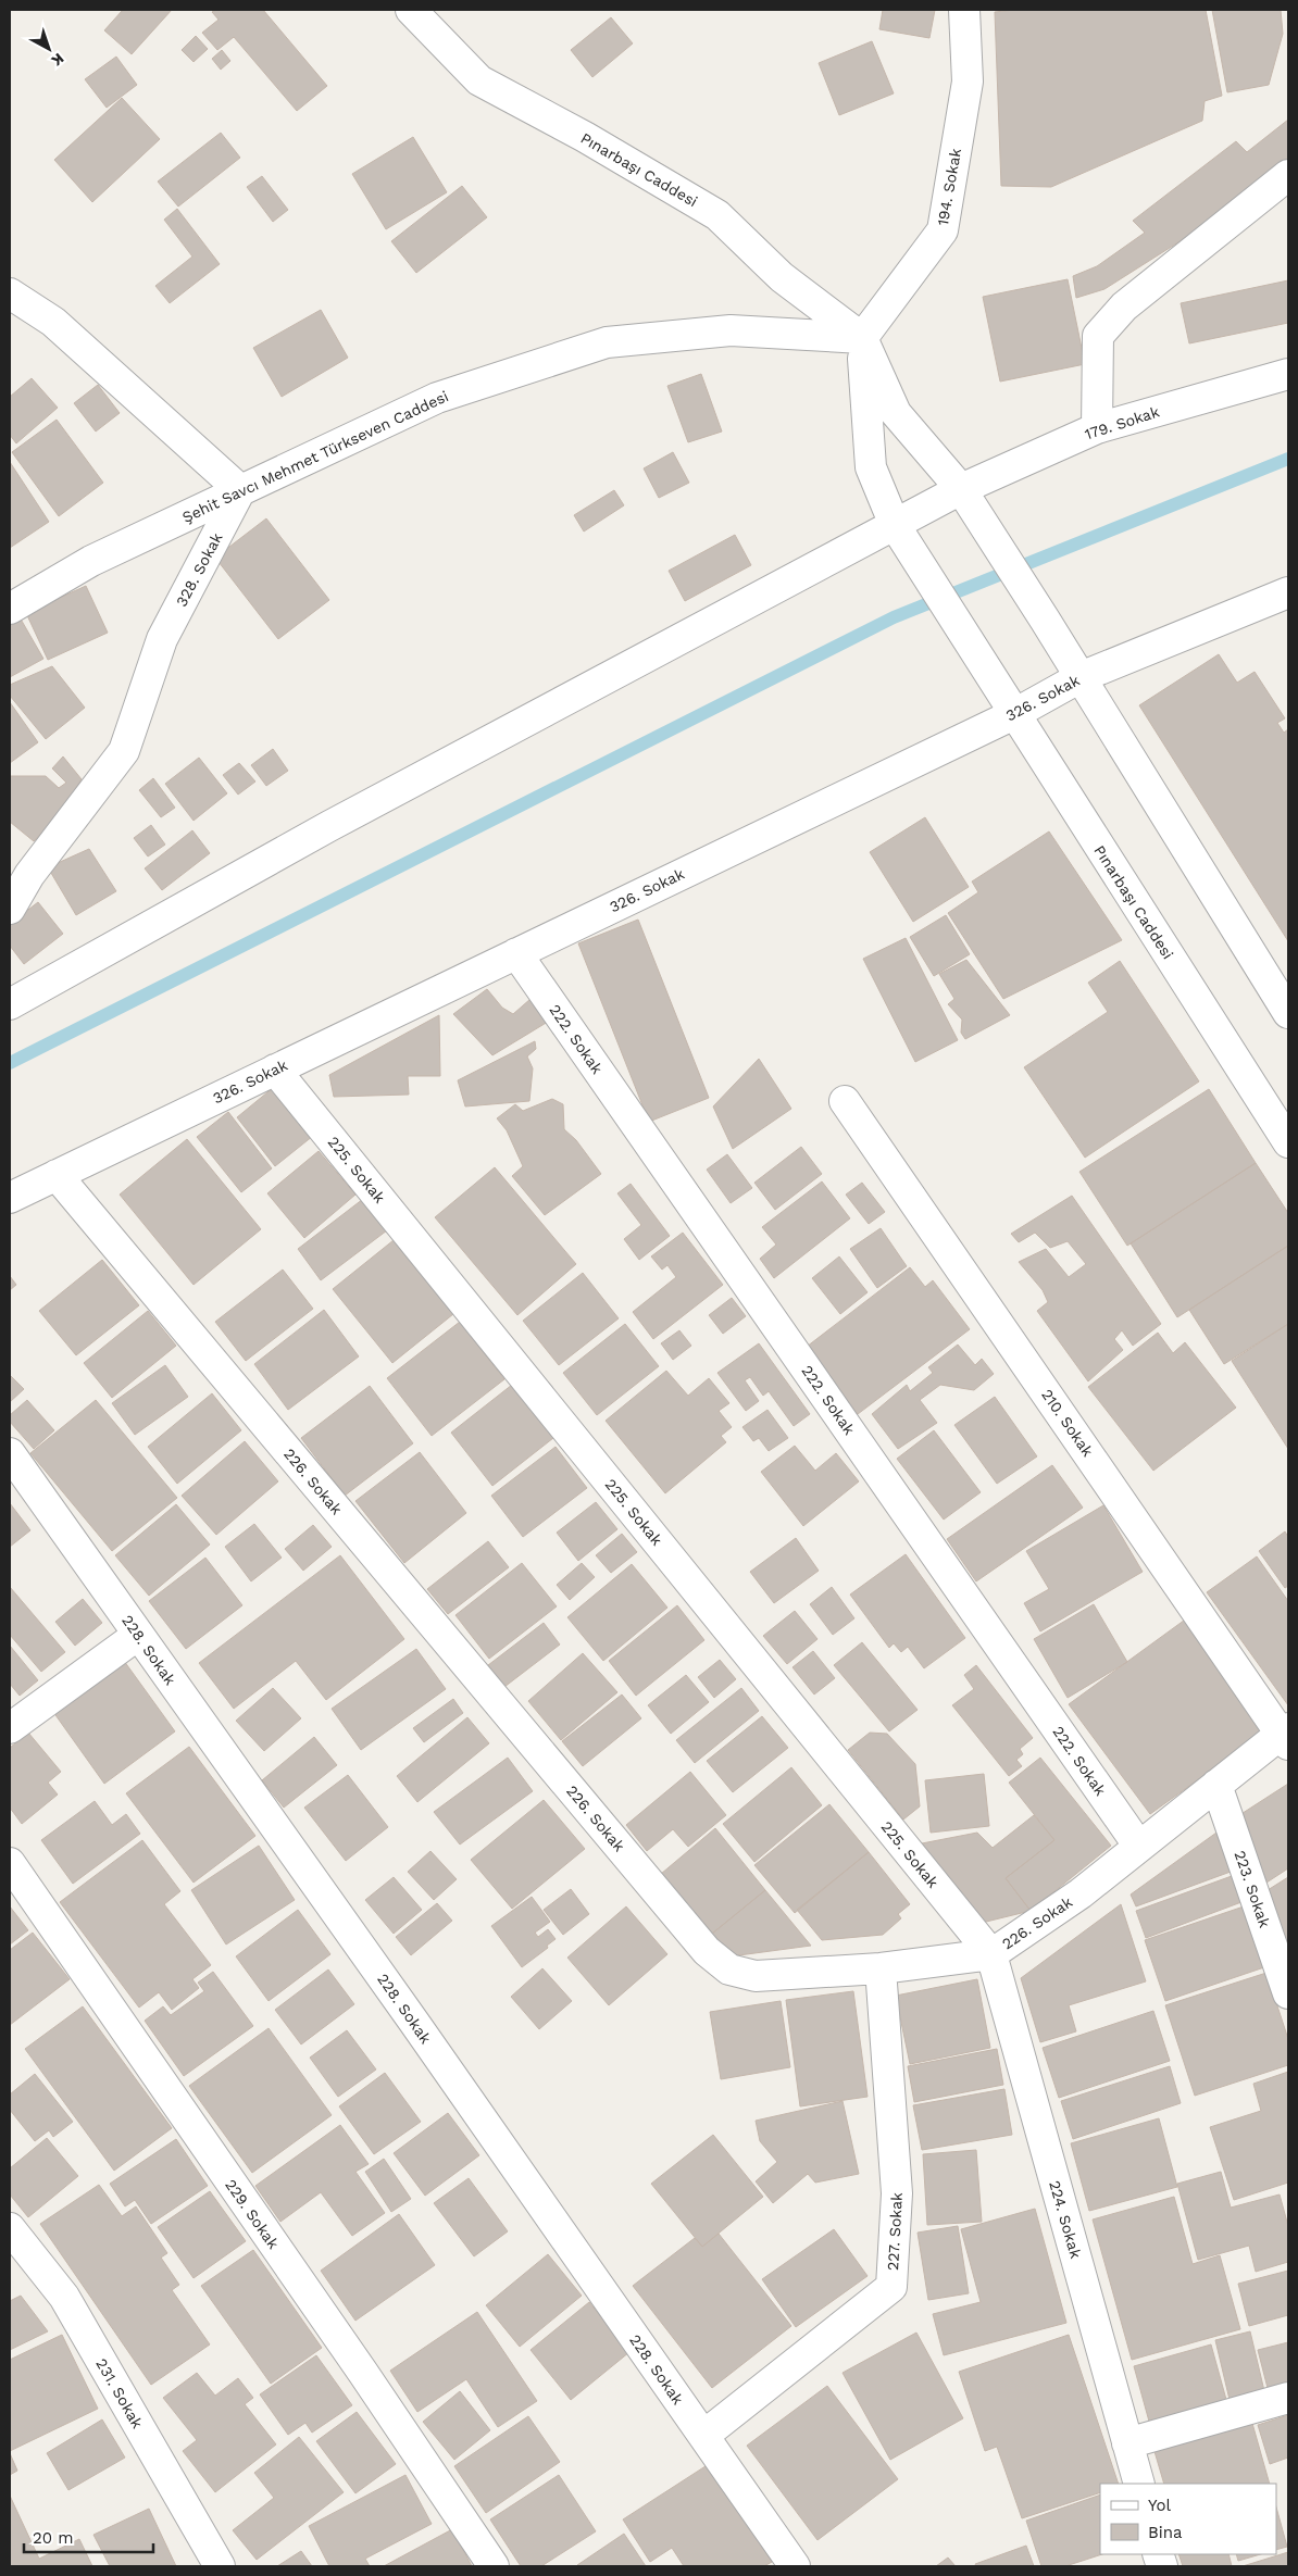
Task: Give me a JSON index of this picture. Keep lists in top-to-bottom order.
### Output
{
  "streets": {
    "street": [
      "Pınarbaşı Caddesi",
      "194. Sokak",
      "179. Sokak",
      "Şehit Savcı Mehmet Türkseven Caddesi",
      "328. Sokak",
      "326. Sokak",
      "222. Sokak",
      "225. Sokak",
      "210. Sokak",
      "226. Sokak",
      "228. Sokak",
      "223. Sokak",
      "229. Sokak",
      "224. Sokak",
      "227. Sokak",
      "231. Sokak"
    ]
  },
  "crossings": [
    ["Pınarbaşı Caddesi", "194. Sokak"],
    ["Pınarbaşı Caddesi", "Şehit Savcı Mehmet Türkseven Caddesi"],
    ["Pınarbaşı Caddesi", "326. Sokak"],
    ["194. Sokak", "Şehit Savcı Mehmet Türkseven Caddesi"],
    ["Şehit Savcı Mehmet Türkseven Caddesi", "328. Sokak"],
    ["326. Sokak", "222. Sokak"],
    ["326. Sokak", "225. Sokak"],
    ["326. Sokak", "226. Sokak"],
    ["222. Sokak", "226. Sokak"],
    ["225. Sokak", "226. Sokak"],
    ["225. Sokak", "224. Sokak"],
    ["210. Sokak", "226. Sokak"],
    ["226. Sokak", "223. Sokak"],
    ["226. Sokak", "224. Sokak"],
    ["226. Sokak", "227. Sokak"],
    ["228. Sokak", "227. Sokak"]
  ],
  "legend": ["Yol", "Bina"],
  "scale_bar": "20 m",
  "north": "bottom right"
}
